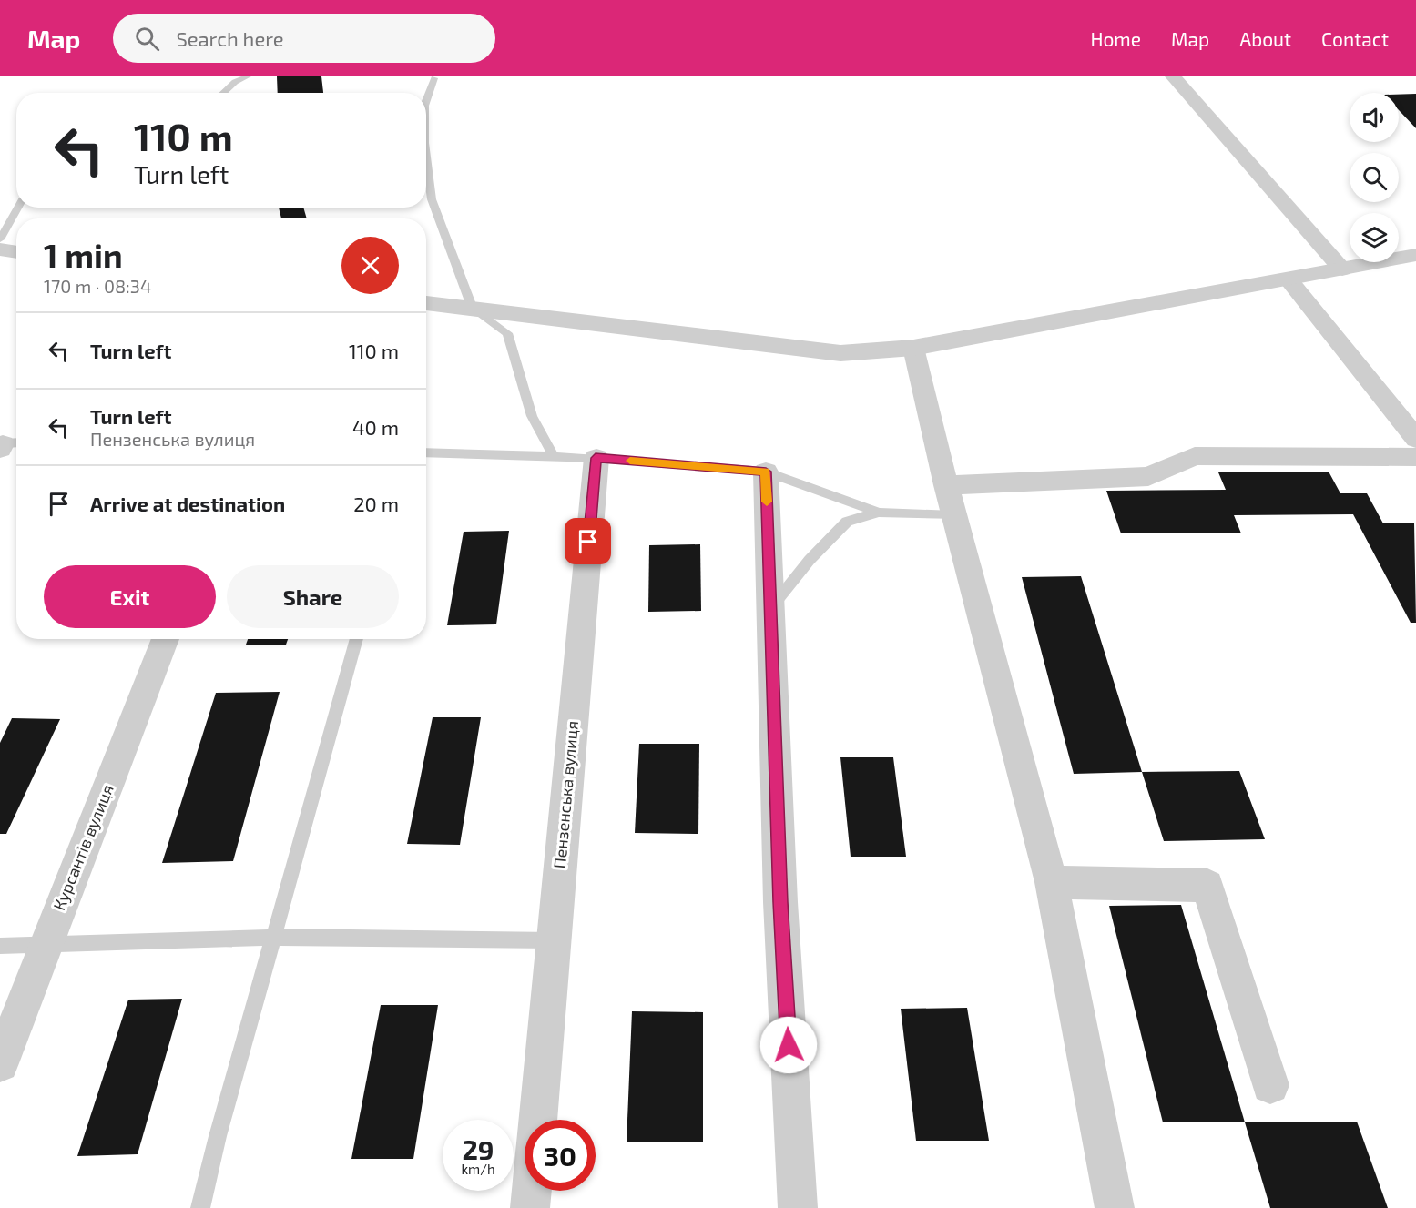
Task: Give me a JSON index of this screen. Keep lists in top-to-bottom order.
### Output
{
  "streets": {
    "street": ["Пензенська вулиця", "Курсантів вулиця"]
  },
  "page": {
    "header": "Map",
    "search": "Search here",
    "nav": [
      "Home",
      "Map",
      "About",
      "Contact"
    ],
    "turn": ["110 m", "Turn left"],
    "heading": ["1 min", "170 m · 08:34"],
    "list": [
      {
        "name": "Turn left",
        "value": "110 m"
      },
      {
        "name": "Turn left",
        "note": "Пензенська вулиця",
        "value": "40 m"
      },
      {
        "name": "Arrive at destination",
        "value": "20 m"
      }
    ],
    "buttons": ["Exit", "Share"],
    "speed": "29 km/h",
    "limit": "30"
  }
}
